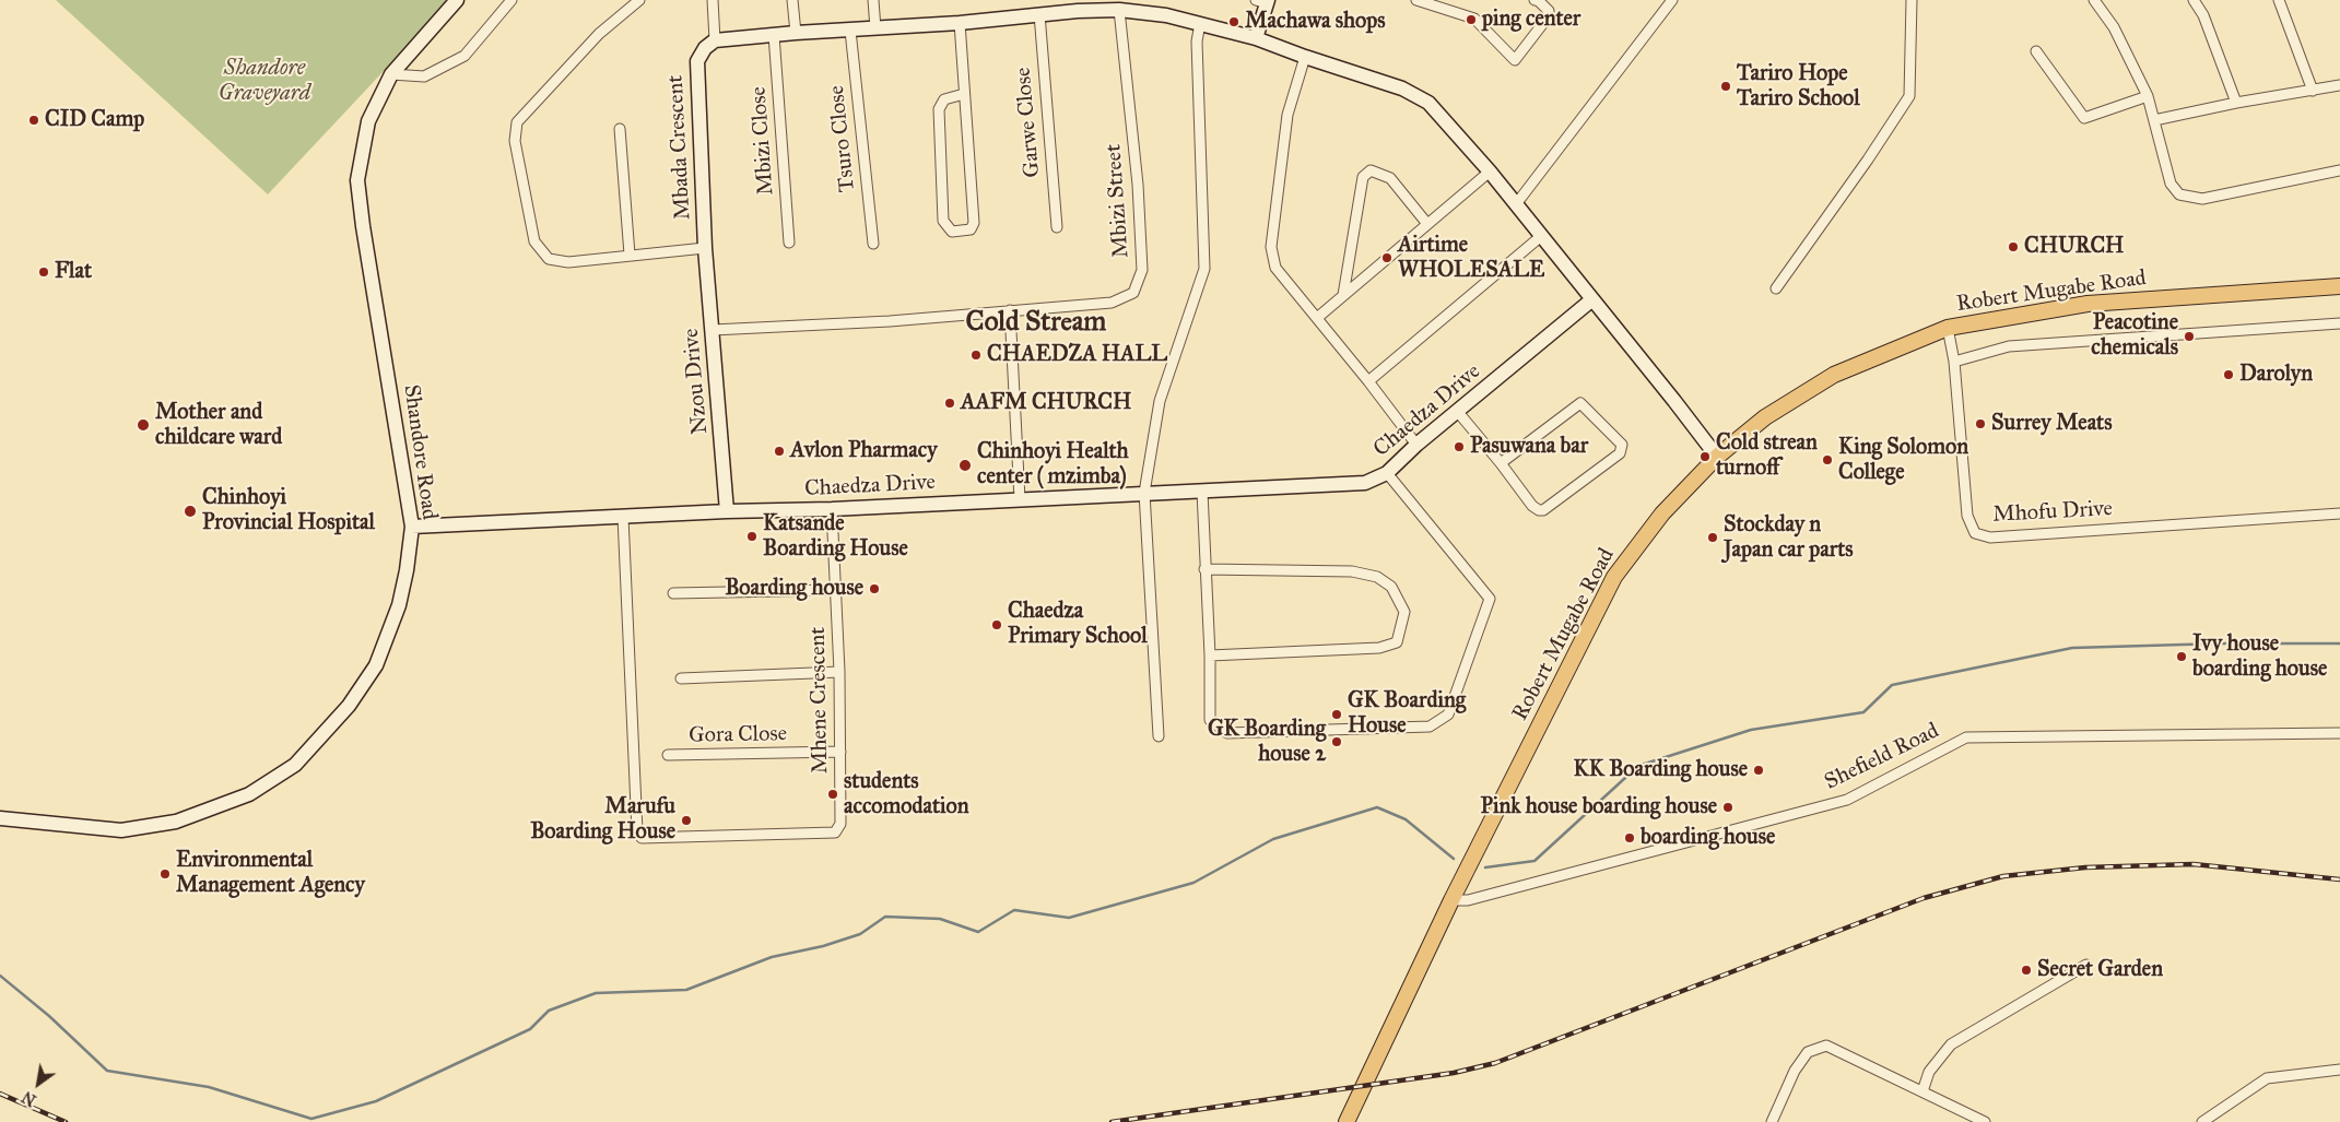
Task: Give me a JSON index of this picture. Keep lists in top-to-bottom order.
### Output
{
  "streets": {
    "main road": ["Robert Mugabe Road"],
    "street": [
      "Garwe Close",
      "Tsuro Close",
      "Mbizi Close",
      "Mbada Crescent",
      "Mbizi Street",
      "Nzou Drive",
      "Chaedza Drive",
      "Shandore Road",
      "Mhofu Drive",
      "Mhene Crescent",
      "Gora Close",
      "Shefield Road"
    ]
  },
  "crossings": [
    ["Mbada Crescent", "Nzou Drive"],
    ["Mbizi Street", "Nzou Drive"],
    ["Robert Mugabe Road", "Mhofu Drive"],
    ["Robert Mugabe Road", "Shefield Road"],
    ["Nzou Drive", "Chaedza Drive"],
    ["Chaedza Drive", "Shandore Road"],
    ["Chaedza Drive", "Mhene Crescent"],
    ["Mhene Crescent", "Gora Close"]
  ],
  "districts": ["Cold Stream"],
  "parks": ["Shandore Graveyard"],
  "places": [
    "ping center",
    "Machawa shops",
    "Tariro Hope Tariro School",
    "CID Camp",
    "CHURCH",
    "Airtime WHOLESALE",
    "Flat",
    "Peacotine chemicals",
    "CHAEDZA HALL",
    "Darolyn",
    "AAFM CHURCH",
    "Surrey Meats",
    "Mother and childcare ward",
    "Pasuwana bar",
    "Avlon Pharmacy",
    "Cold strean turnoff",
    "King Solomon College",
    "Chinhoyi Health center ( mzimba)",
    "Chinhoyi Provincial Hospital",
    "Katsande Boarding House",
    "Stockday n Japan car parts",
    "Boarding house",
    "Chaedza Primary School",
    "Ivy house boarding house",
    "GK Boarding House",
    "GK Boarding house 2",
    "KK Boarding house",
    "students accomodation",
    "Pink house boarding house",
    "Marufu Boarding House",
    "boarding house",
    "Environmental Management Agency",
    "Secret Garden"
  ],
  "north": "bottom left"
}
